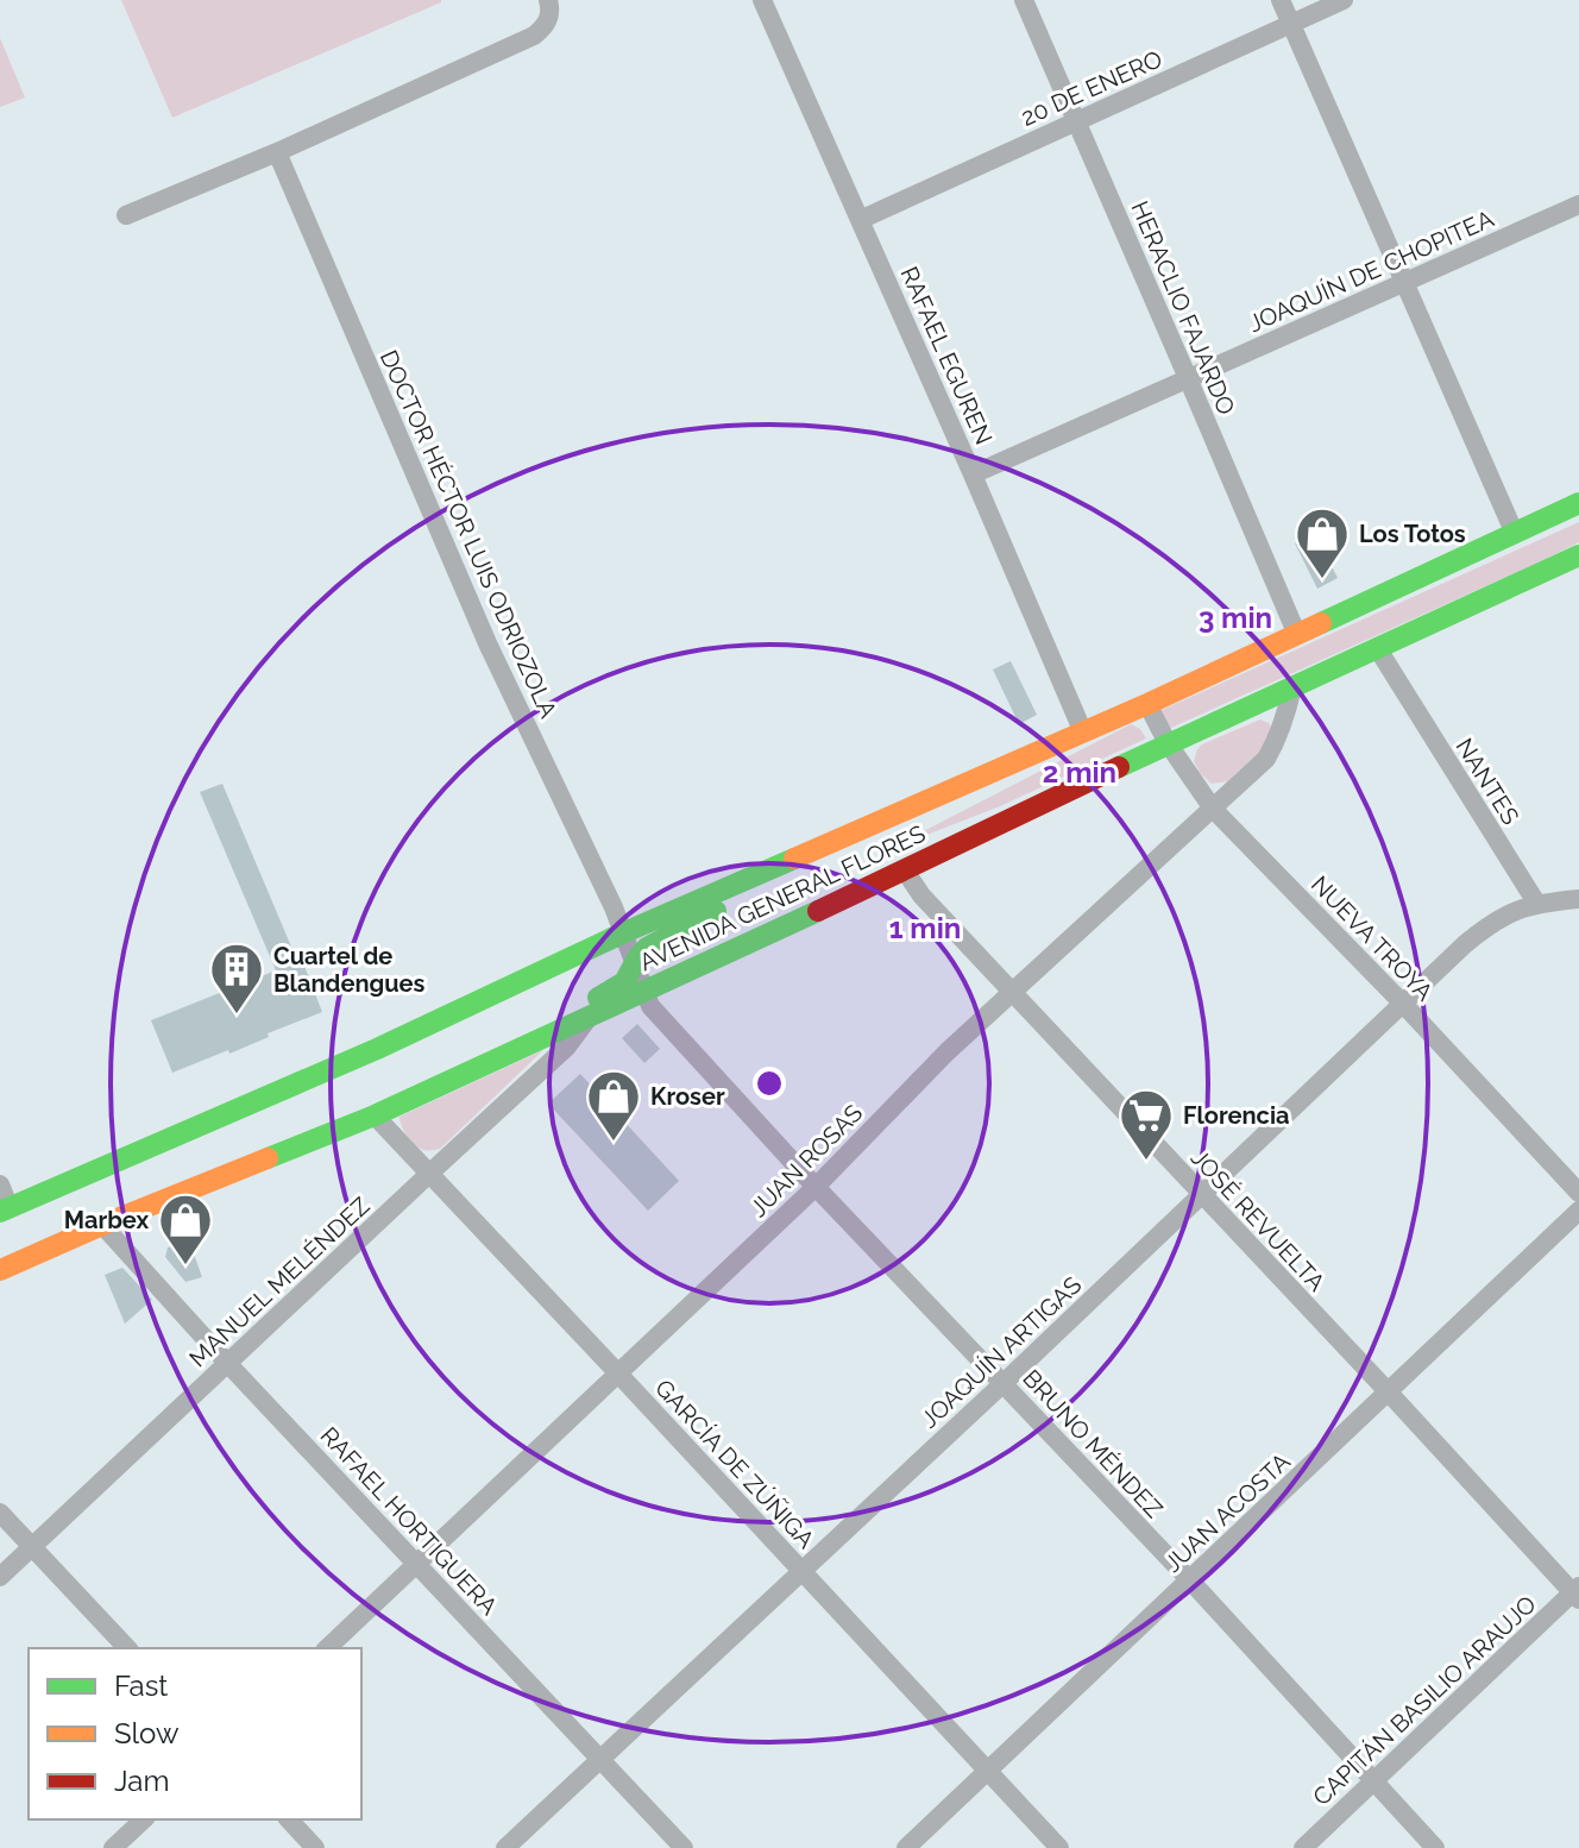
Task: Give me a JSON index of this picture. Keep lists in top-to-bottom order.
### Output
{
  "streets": {
    "main road": ["AVENIDA GENERAL FLORES"],
    "street": [
      "20 DE ENERO",
      "JOAQUÍN DE CHOPITEA",
      "HERACLIO FAJARDO",
      "RAFAEL EGUREN",
      "DOCTOR HÉCTOR LUIS ODRIOZOLA",
      "NANTES",
      "NUEVA TROYA",
      "JUAN ROSAS",
      "JOSÉ REVUELTA",
      "MANUEL MELÉNDEZ",
      "JOAQUÍN ARTIGAS",
      "BRUNO MÉNDEZ",
      "GARCÍA DE ZÚÑIGA",
      "JUAN ACOSTA",
      "RAFAEL HORTIGUERA",
      "CAPITÁN BASILIO ARAUJO"
    ]
  },
  "crossings": [
    ["20 DE ENERO", "HERACLIO FAJARDO"],
    ["20 DE ENERO", "RAFAEL EGUREN"],
    ["JOAQUÍN DE CHOPITEA", "HERACLIO FAJARDO"],
    ["JOAQUÍN DE CHOPITEA", "RAFAEL EGUREN"],
    ["HERACLIO FAJARDO", "AVENIDA GENERAL FLORES"],
    ["RAFAEL EGUREN", "AVENIDA GENERAL FLORES"],
    ["DOCTOR HÉCTOR LUIS ODRIOZOLA", "AVENIDA GENERAL FLORES"],
    ["DOCTOR HÉCTOR LUIS ODRIOZOLA", "BRUNO MÉNDEZ"],
    ["NANTES", "AVENIDA GENERAL FLORES"],
    ["NANTES", "JOAQUÍN ARTIGAS"],
    ["AVENIDA GENERAL FLORES", "NUEVA TROYA"],
    ["AVENIDA GENERAL FLORES", "JUAN ROSAS"],
    ["AVENIDA GENERAL FLORES", "JOSÉ REVUELTA"],
    ["AVENIDA GENERAL FLORES", "MANUEL MELÉNDEZ"],
    ["AVENIDA GENERAL FLORES", "BRUNO MÉNDEZ"],
    ["AVENIDA GENERAL FLORES", "GARCÍA DE ZÚÑIGA"],
    ["AVENIDA GENERAL FLORES", "RAFAEL HORTIGUERA"],
    ["NUEVA TROYA", "JUAN ROSAS"],
    ["NUEVA TROYA", "JOAQUÍN ARTIGAS"],
    ["JUAN ROSAS", "JOSÉ REVUELTA"],
    ["JUAN ROSAS", "BRUNO MÉNDEZ"],
    ["JUAN ROSAS", "GARCÍA DE ZÚÑIGA"],
    ["JUAN ROSAS", "RAFAEL HORTIGUERA"],
    ["JOSÉ REVUELTA", "JOAQUÍN ARTIGAS"],
    ["JOSÉ REVUELTA", "JUAN ACOSTA"],
    ["JOSÉ REVUELTA", "CAPITÁN BASILIO ARAUJO"],
    ["MANUEL MELÉNDEZ", "GARCÍA DE ZÚÑIGA"],
    ["MANUEL MELÉNDEZ", "RAFAEL HORTIGUERA"],
    ["JOAQUÍN ARTIGAS", "BRUNO MÉNDEZ"],
    ["JOAQUÍN ARTIGAS", "GARCÍA DE ZÚÑIGA"],
    ["JOAQUÍN ARTIGAS", "RAFAEL HORTIGUERA"],
    ["BRUNO MÉNDEZ", "JUAN ACOSTA"],
    ["BRUNO MÉNDEZ", "CAPITÁN BASILIO ARAUJO"],
    ["GARCÍA DE ZÚÑIGA", "JUAN ACOSTA"]
  ],
  "places": {
    "shop": ["Los Totos", "Kroser", "Marbex"],
    "building": ["Cuartel de Blandengues"],
    "supermarket": ["Florencia"]
  },
  "legend": ["Fast", "Slow", "Jam"],
  "rings": ["3 min", "2 min", "1 min"]
}
